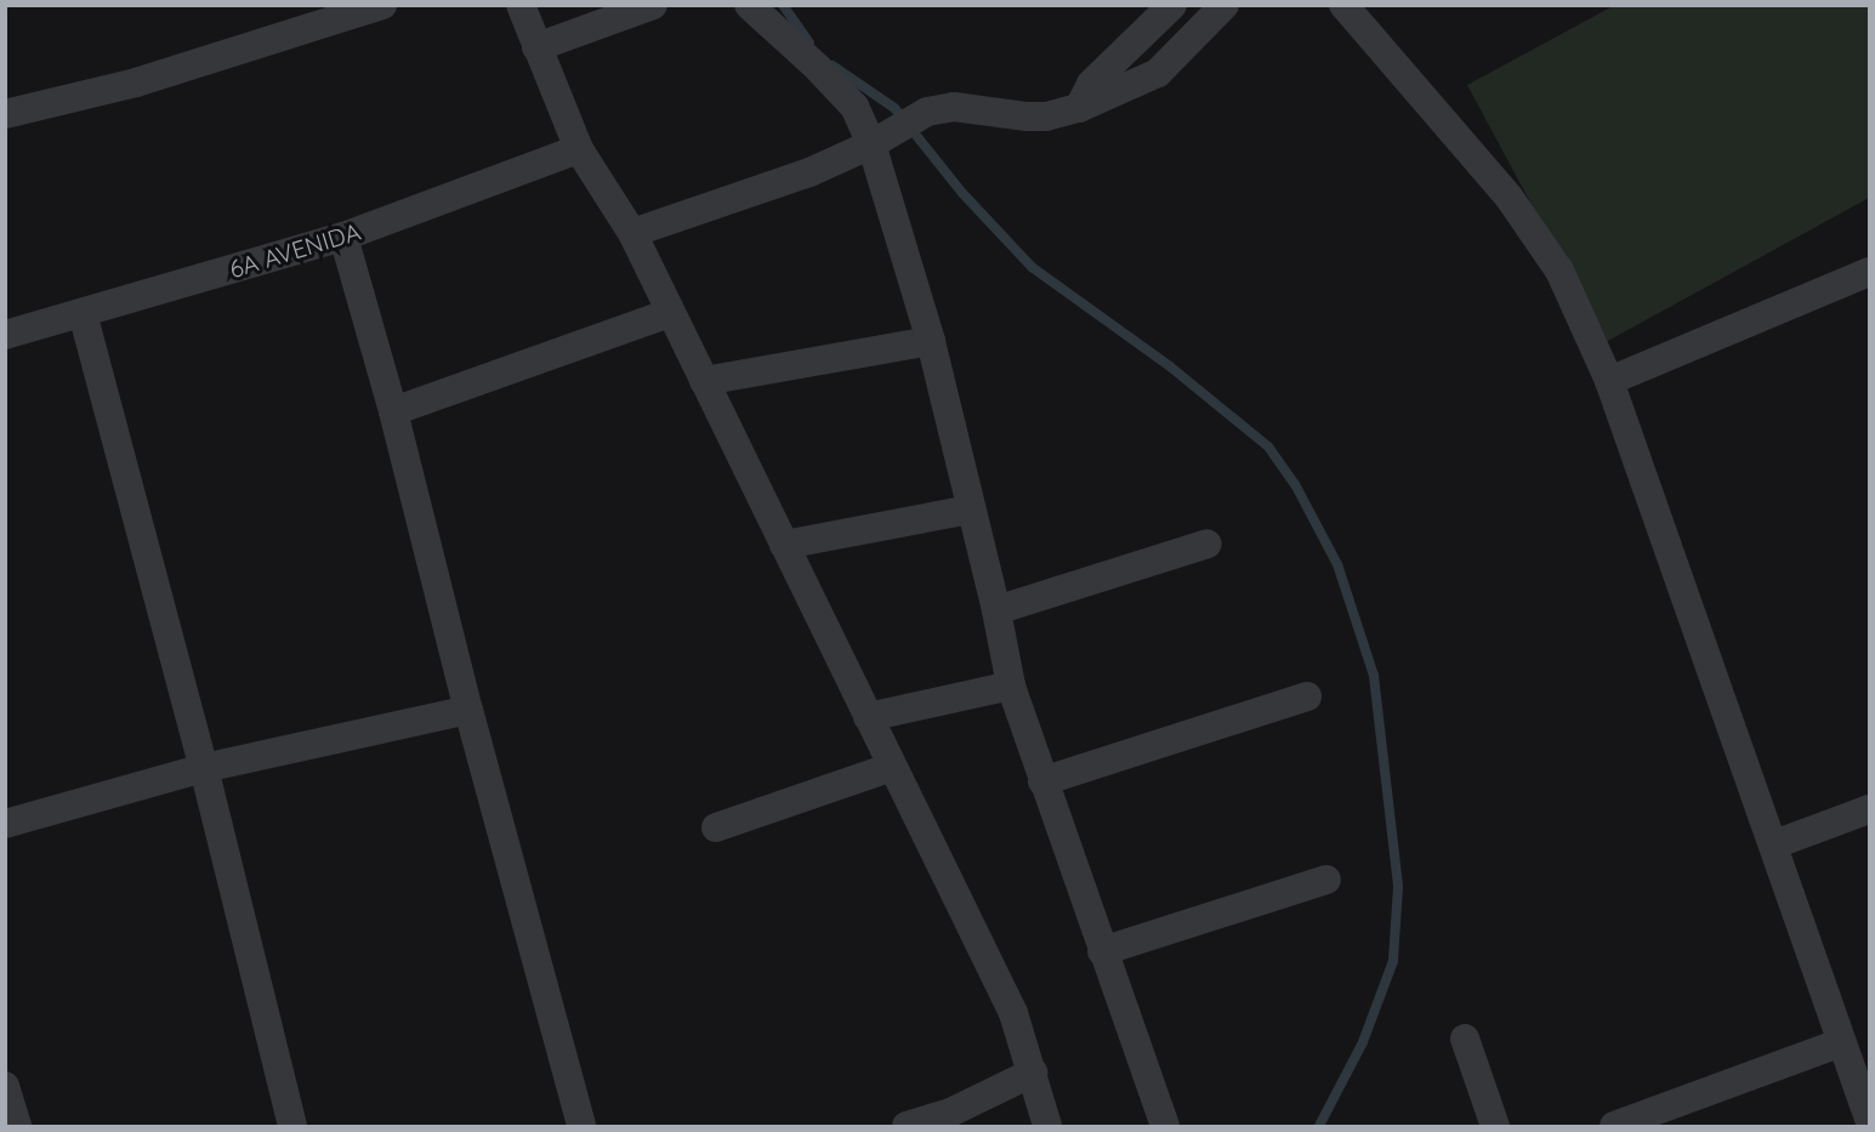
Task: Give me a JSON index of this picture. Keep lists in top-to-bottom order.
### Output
{
  "streets": {
    "street": ["6A AVENIDA"]
  }
}
